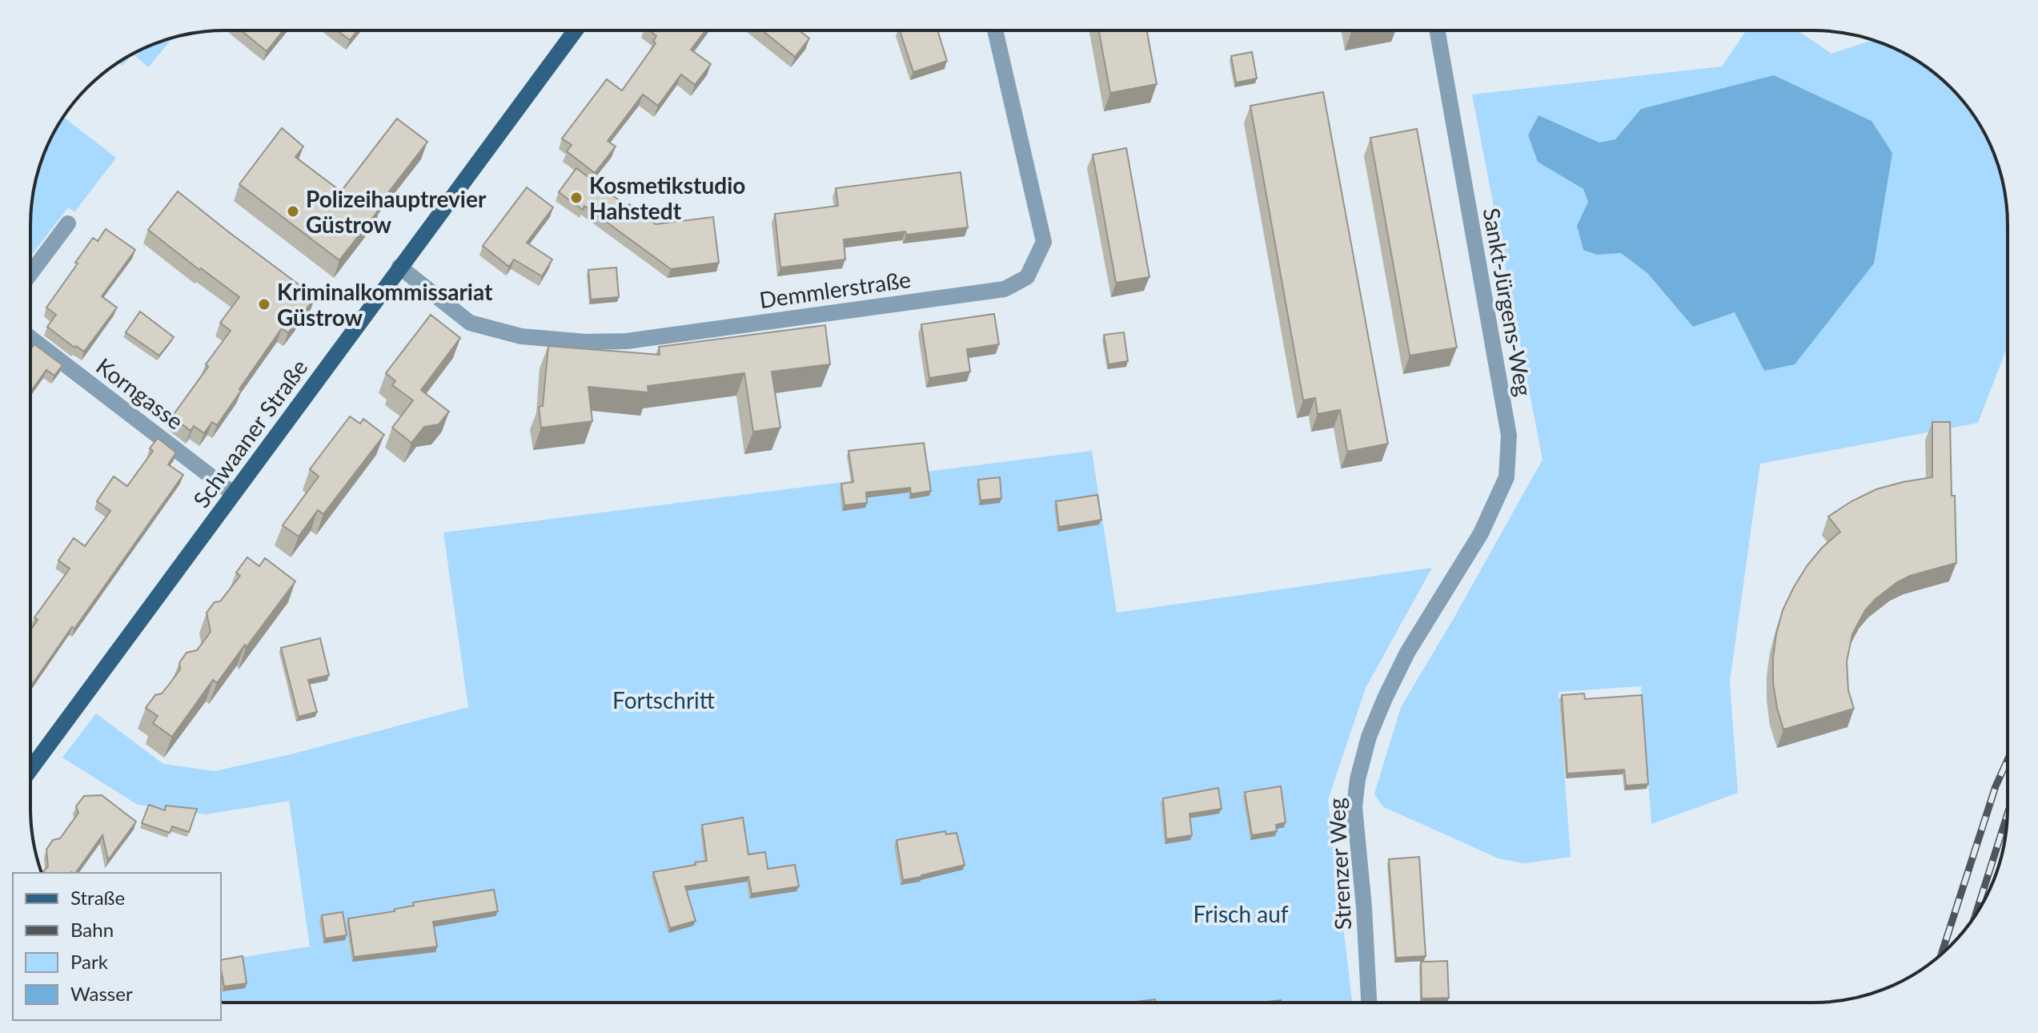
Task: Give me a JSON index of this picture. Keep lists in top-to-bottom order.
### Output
{
  "streets": {
    "main road": ["Schwaaner Straße"],
    "street": [
      "Demmlerstraße",
      "Sankt-Jürgens-Weg",
      "Korngasse",
      "Strenzer Weg"
    ]
  },
  "crossings": [
    ["Demmlerstraße", "Schwaaner Straße"],
    ["Sankt-Jürgens-Weg", "Strenzer Weg"],
    ["Korngasse", "Schwaaner Straße"]
  ],
  "parks": ["Fortschritt", "Frisch auf"],
  "places": ["Kosmetikstudio Hahstedt", "Polizeihauptrevier Güstrow", "Kriminalkommissariat Güstrow"],
  "legend": [
    "Straße",
    "Bahn",
    "Park",
    "Wasser"
  ]
}
